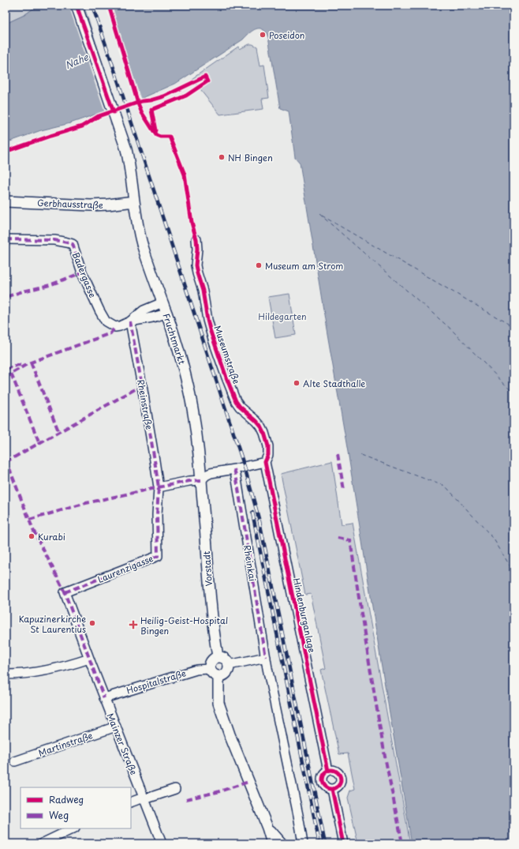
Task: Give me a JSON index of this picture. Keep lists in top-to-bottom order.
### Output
{
  "streets": {
    "main road": ["Gerbhausstraße", "Fruchtmarkt", "Vorstadt"],
    "street": [
      "Badergasse",
      "Museumstraße",
      "Rheinstraße",
      "Rheinkai",
      "Laurenzigasse",
      "Hindenburganlage",
      "Hospitalstraße",
      "Martinstraße",
      "Mainzer Straße"
    ]
  },
  "crossings": [
    ["Gerbhausstraße", "Fruchtmarkt"],
    ["Badergasse", "Rheinstraße"],
    ["Fruchtmarkt", "Vorstadt"],
    ["Museumstraße", "Hindenburganlage"],
    ["Rheinstraße", "Laurenzigasse"],
    ["Laurenzigasse", "Mainzer Straße"],
    ["Vorstadt", "Hospitalstraße"],
    ["Hospitalstraße", "Mainzer Straße"],
    ["Martinstraße", "Mainzer Straße"]
  ],
  "water": ["Nahe"],
  "parks": ["Hildegarten"],
  "places": {
    "other": [
      "Poseidon",
      "NH Bingen",
      "Museum am Strom",
      "Alte Stadthalle",
      "Kurabi",
      "Kapuzinerkirche St Laurentius"
    ],
    "health": ["Heilig-Geist-Hospital Bingen"]
  },
  "legend": ["Radweg", "Weg"]
}
